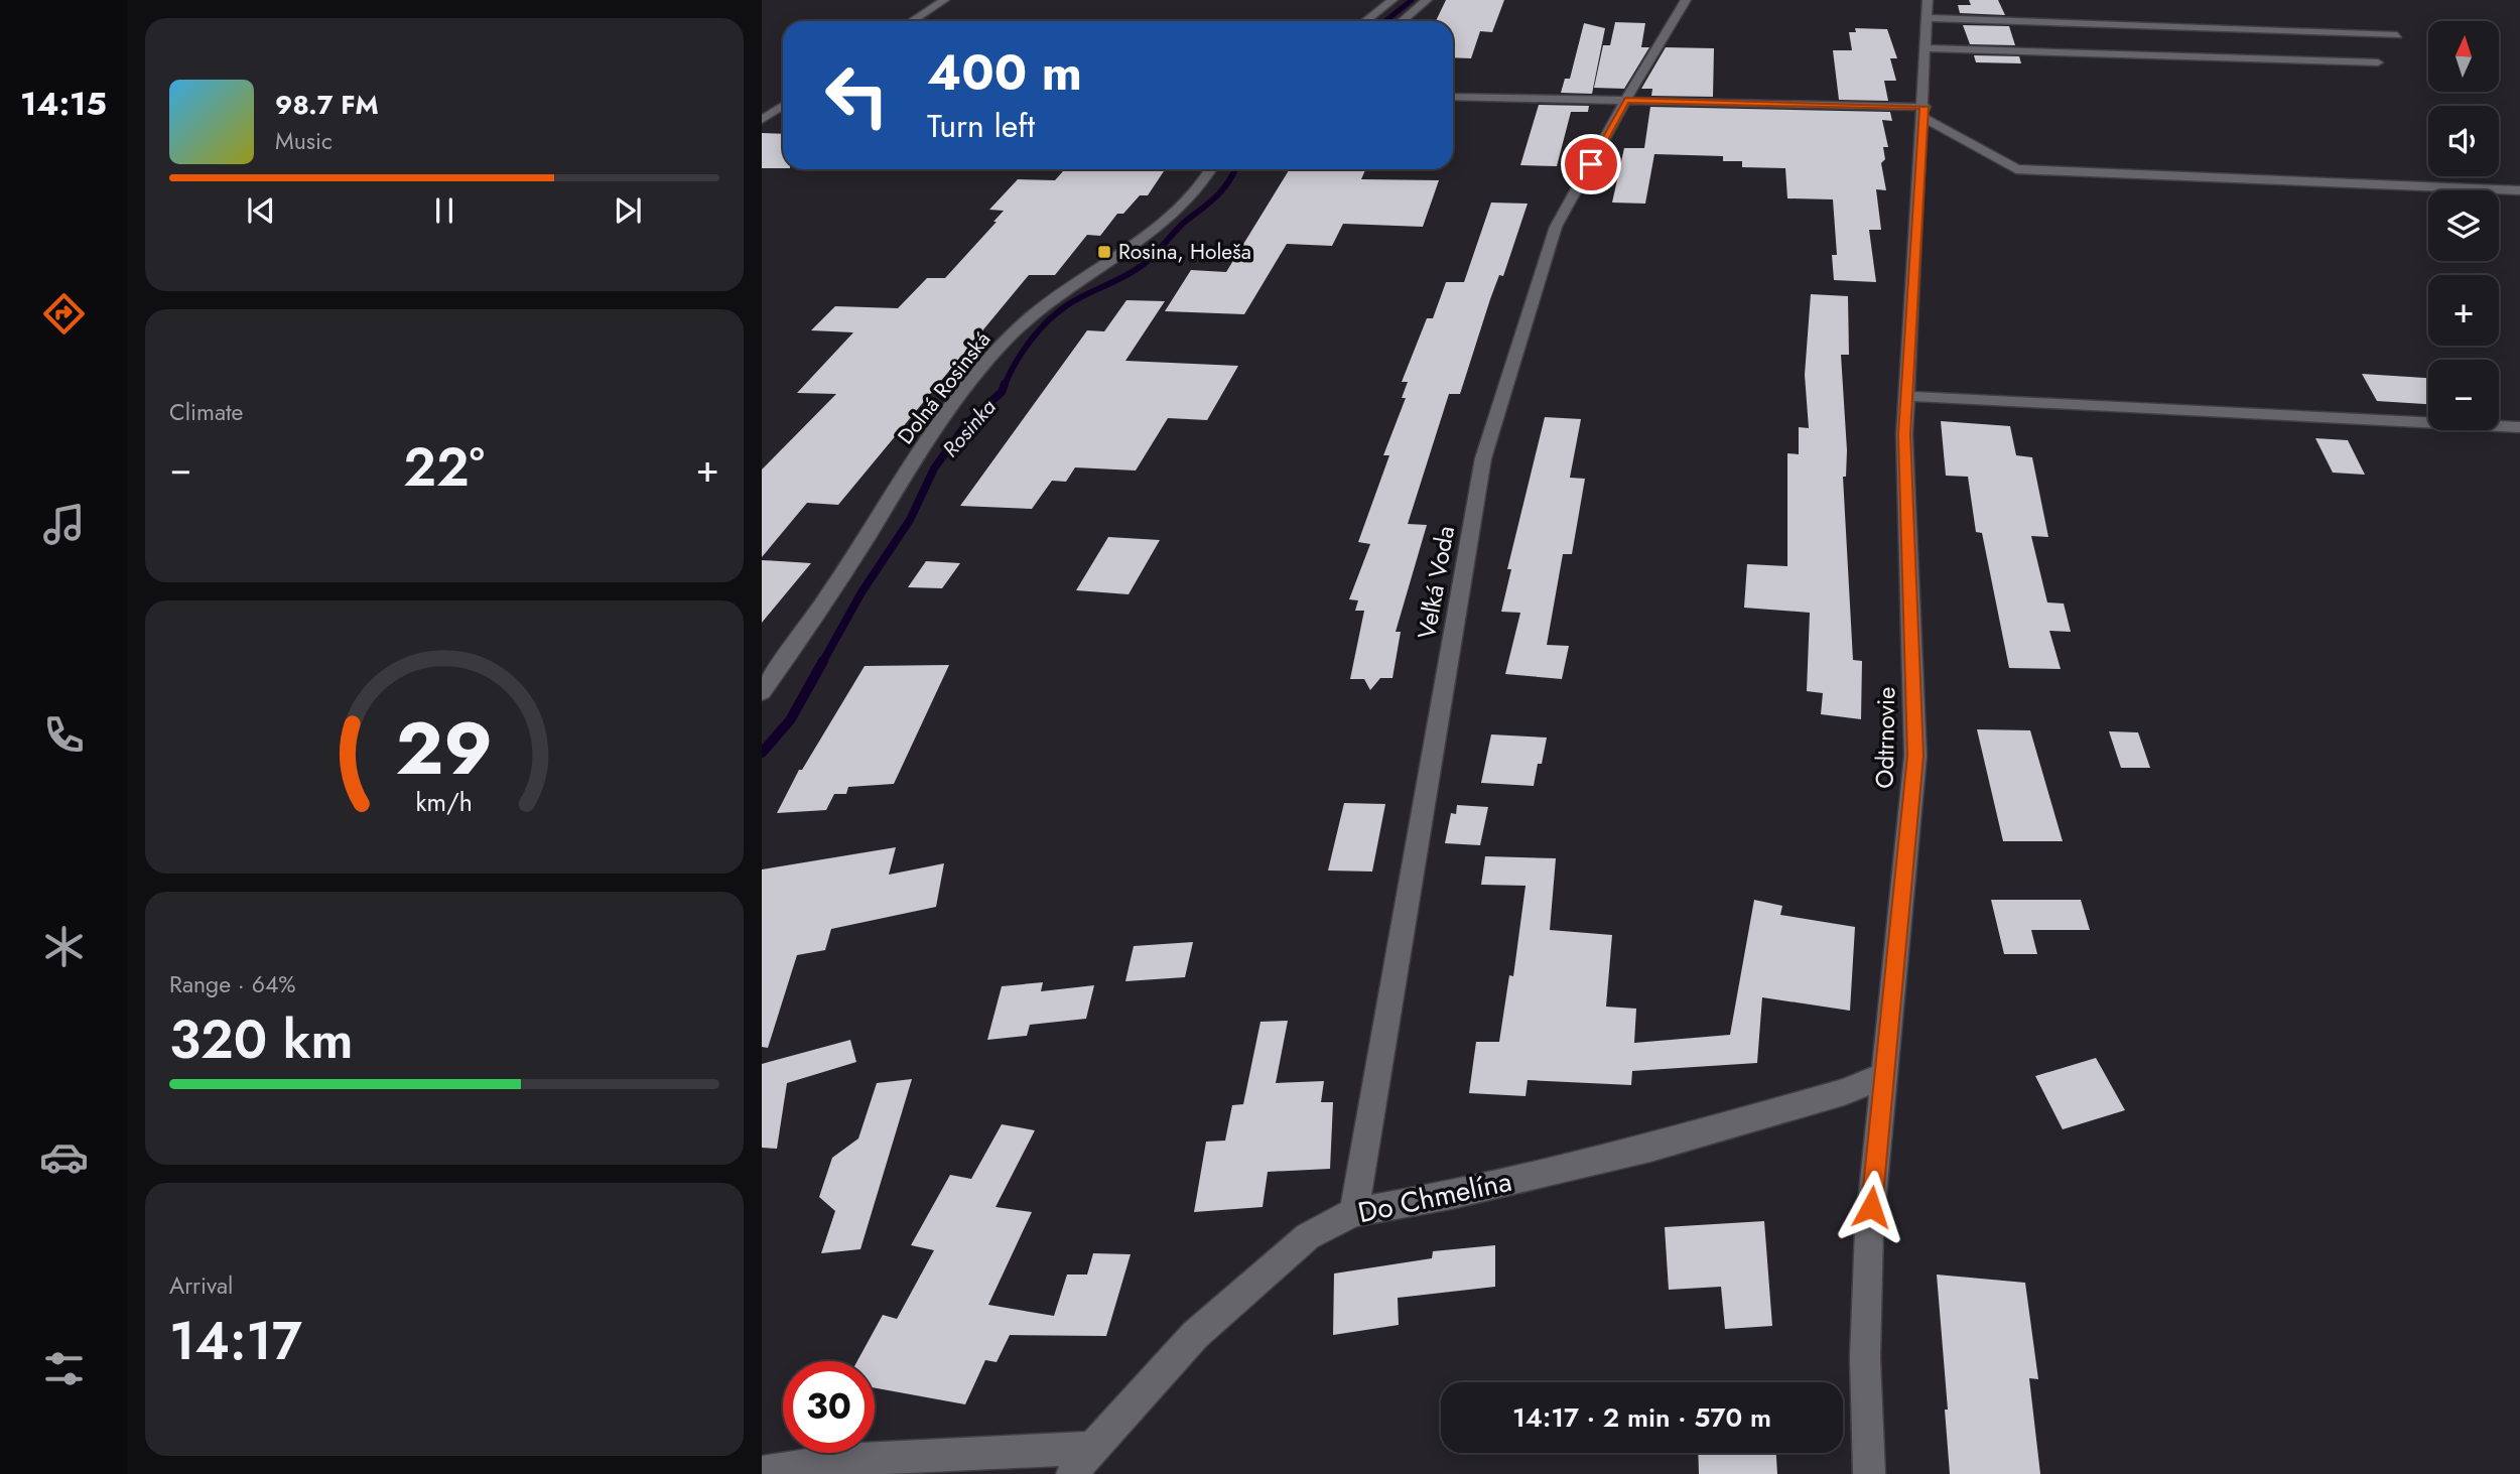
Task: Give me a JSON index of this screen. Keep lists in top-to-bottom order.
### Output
{
  "streets": {
    "street": [
      "Dolná Rosinská",
      "Veľká Voda",
      "Odtrnovie",
      "Do Chmelína"
    ]
  },
  "crossings": [
    ["Veľká Voda", "Do Chmelína"],
    ["Odtrnovie", "Do Chmelína"]
  ],
  "water": ["Rosinka"],
  "places": {
    "transit": ["Rosina, Holeša"]
  },
  "north": "top",
  "page": {
    "tabs": "14:15",
    "map_buttons": ["+", "−"],
    "turn": ["400 m", "Turn left"],
    "song": ["98.7 FM", "Music"],
    "tile": [
      "Climate",
      ["Range · 64%", "320 km"],
      ["Arrival", "14:17"]
    ],
    "heat": ["−", "22°", "+"],
    "limit": "30",
    "trip": "14:17 · 2 min · 570 m",
    "gauge": ["29", "km/h"]
  }
}
